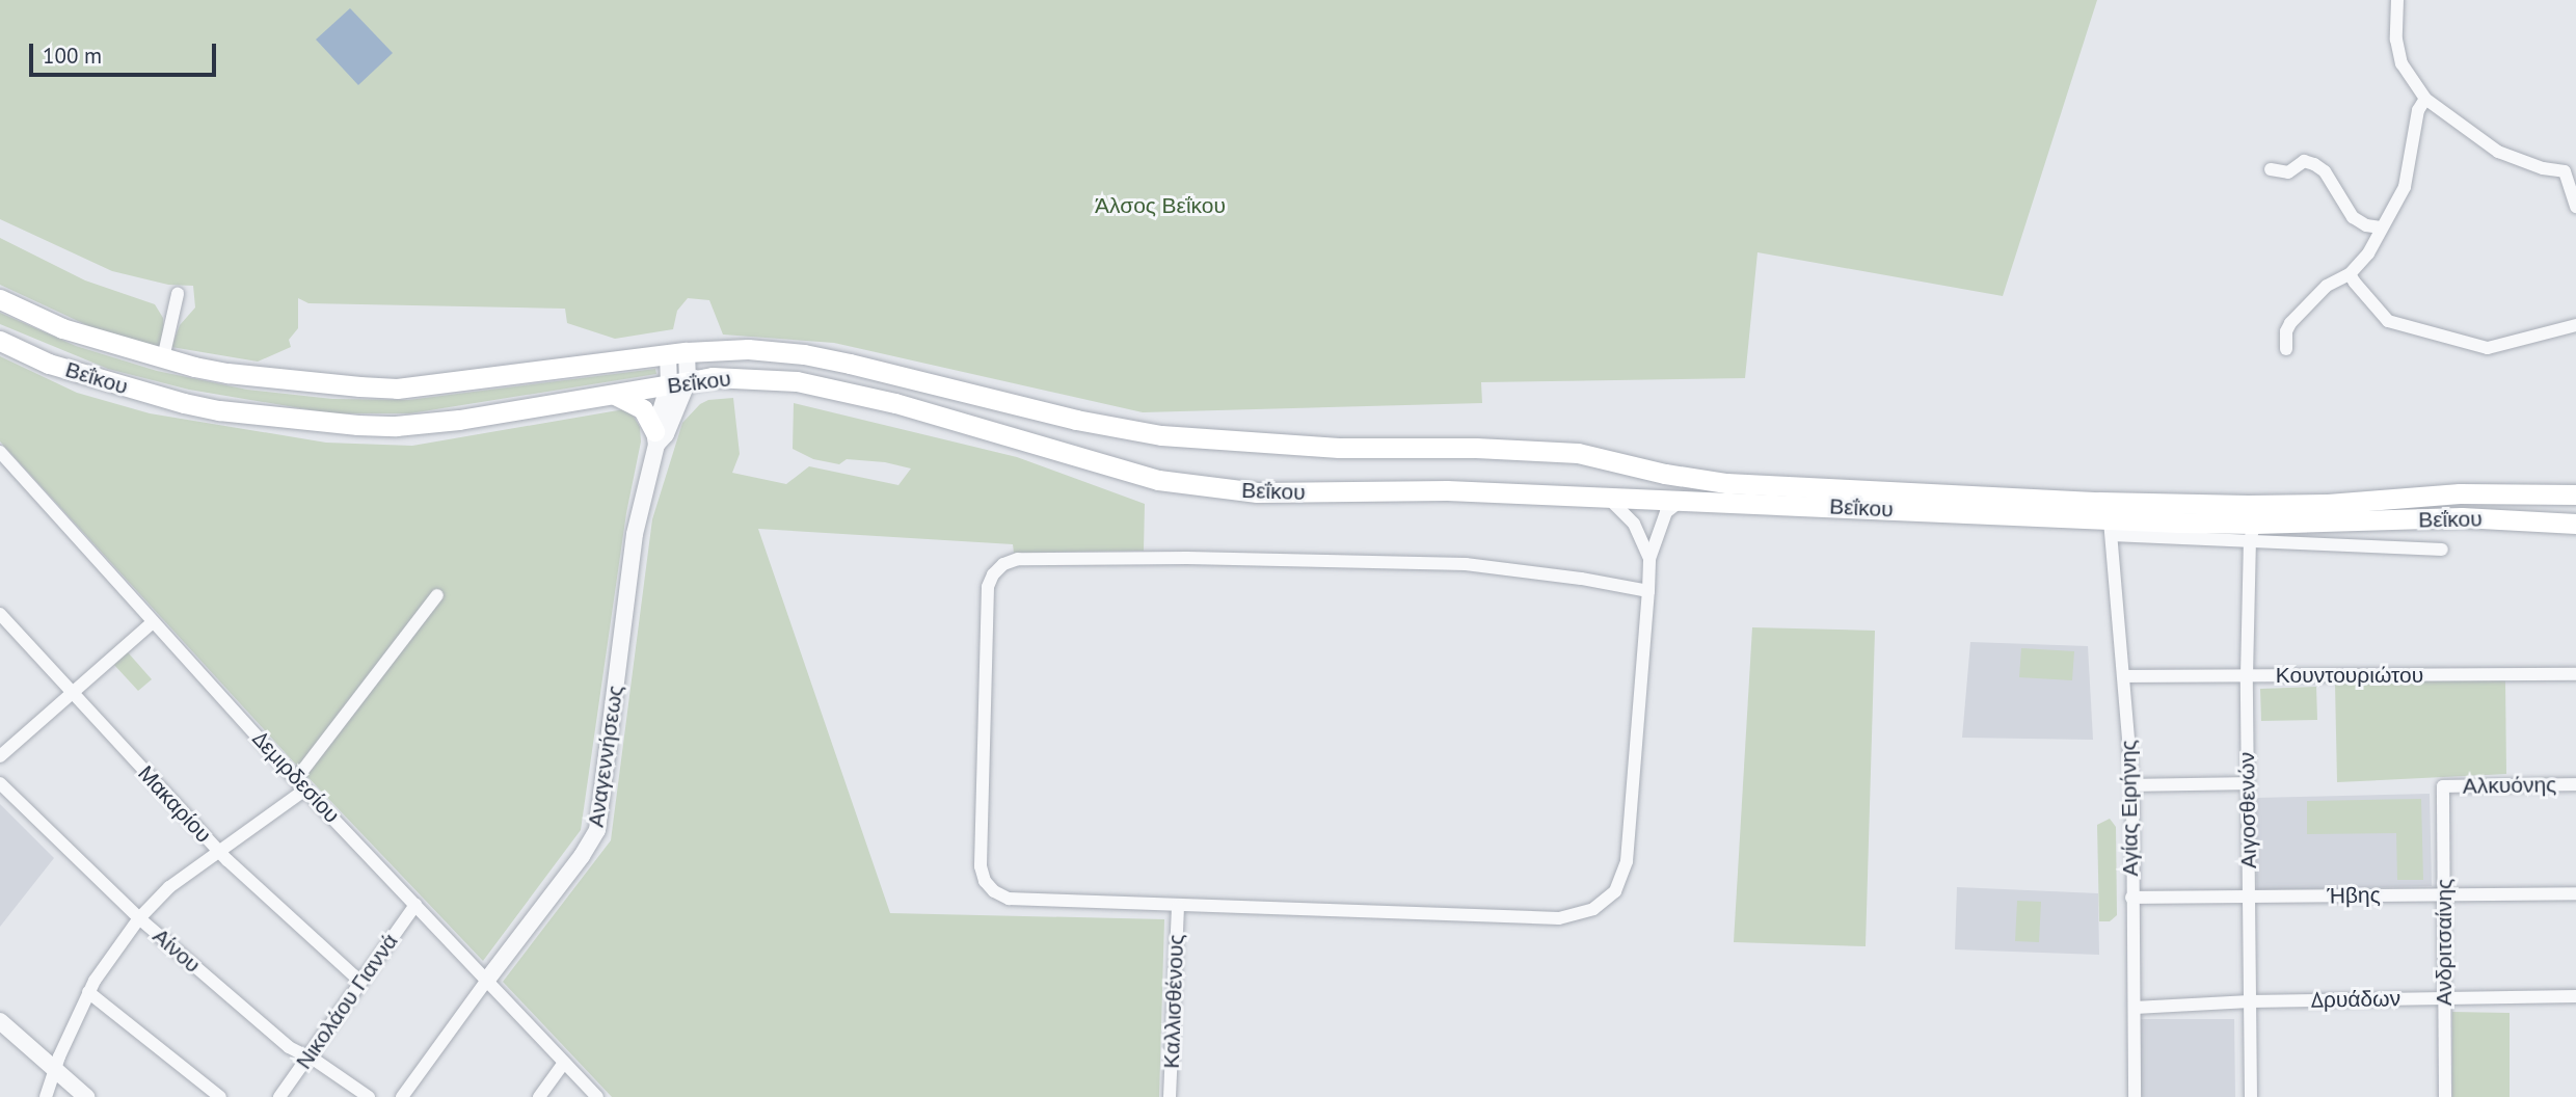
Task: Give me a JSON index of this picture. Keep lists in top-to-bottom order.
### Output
{
  "streets": {
    "main road": ["Βεΐκου"],
    "street": [
      "Κουντουριώτου",
      "Αναγεννήσεως",
      "Δεμιρδεσίου",
      "Αλκυόνης",
      "Μακαρίου",
      "Αγίας Ειρήνης",
      "Αιγοσθενών",
      "Ήβης",
      "Ανδριτσαίνης",
      "Αίνου",
      "Δρυάδων",
      "Νικολάου Γιαννά",
      "Καλλισθένους"
    ]
  },
  "crossings": [
    ["Βεΐκου", "Αναγεννήσεως"],
    ["Βεΐκου", "Αγίας Ειρήνης"],
    ["Βεΐκου", "Αιγοσθενών"],
    ["Κουντουριώτου", "Αγίας Ειρήνης"],
    ["Κουντουριώτου", "Αιγοσθενών"],
    ["Αναγεννήσεως", "Δεμιρδεσίου"],
    ["Δεμιρδεσίου", "Νικολάου Γιαννά"],
    ["Αλκυόνης", "Ανδριτσαίνης"],
    ["Μακαρίου", "Νικολάου Γιαννά"],
    ["Αγίας Ειρήνης", "Ήβης"],
    ["Αγίας Ειρήνης", "Δρυάδων"],
    ["Αιγοσθενών", "Ήβης"],
    ["Αιγοσθενών", "Δρυάδων"],
    ["Ήβης", "Ανδριτσαίνης"],
    ["Ανδριτσαίνης", "Δρυάδων"],
    ["Αίνου", "Νικολάου Γιαννά"]
  ],
  "parks": ["Άλσος Βεΐκου"],
  "scale_bar": "100 m"
}
